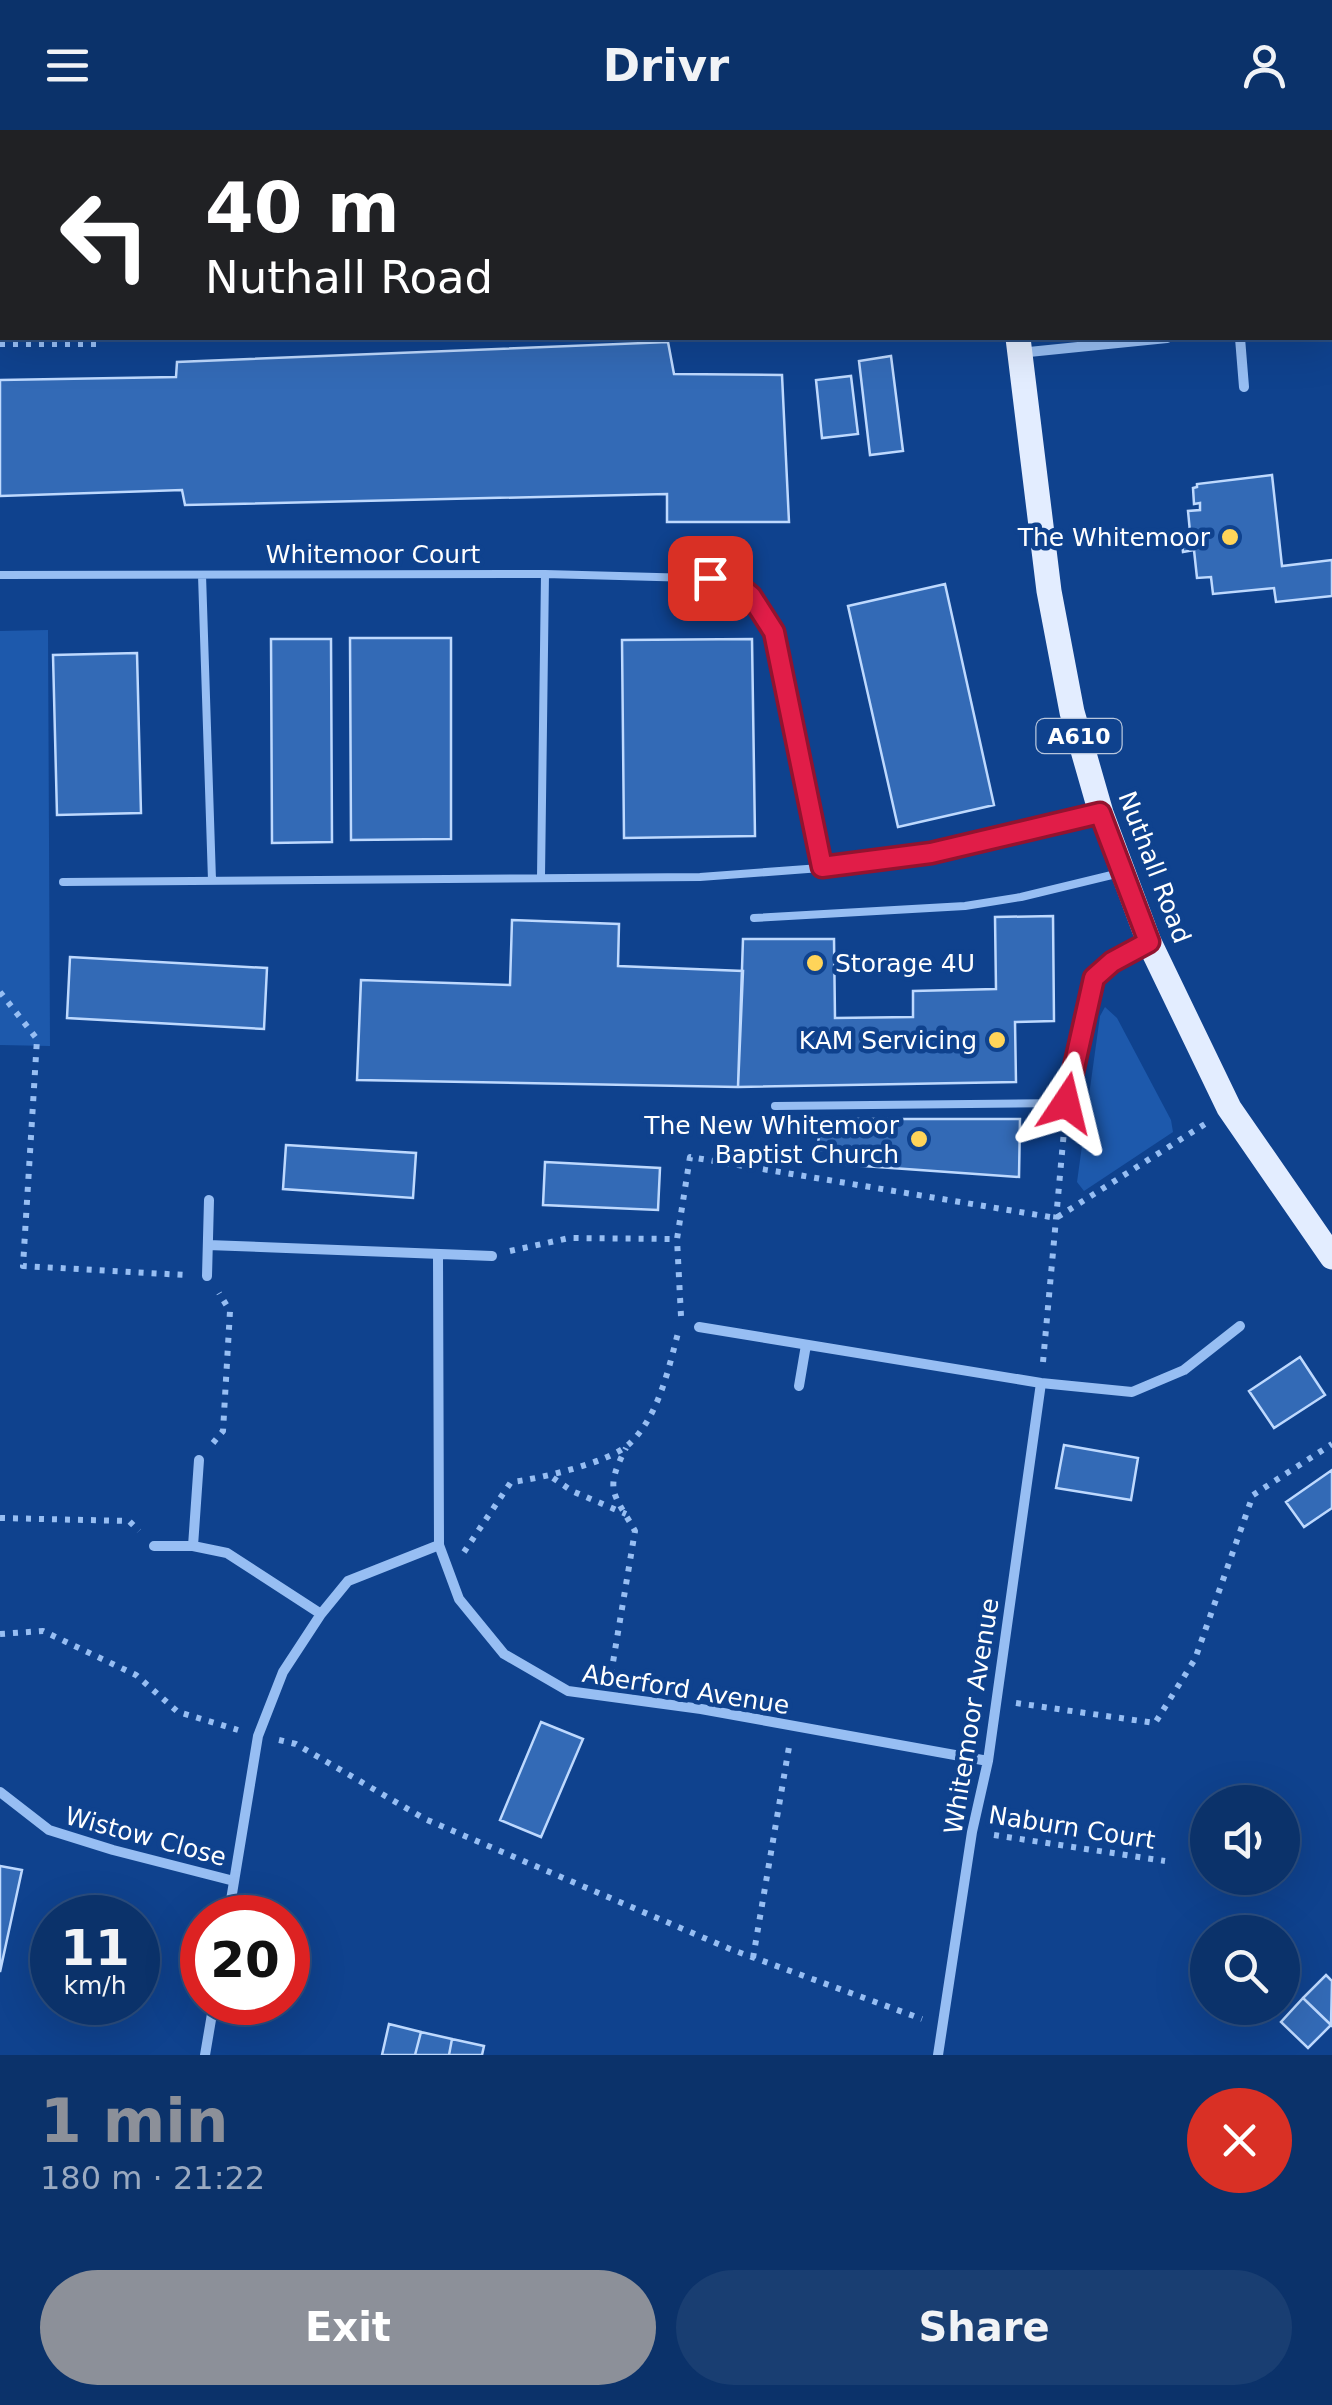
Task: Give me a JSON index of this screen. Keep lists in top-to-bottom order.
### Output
{
  "streets": {
    "main road": ["A610", "Nuthall Road"],
    "street": ["Aberford Avenue", "Whitemoor Avenue", "Wistow Close"],
    "lane": ["Whitemoor Court"],
    "path": ["Naburn Court"]
  },
  "crossings": [
    ["Aberford Avenue", "Whitemoor Avenue"],
    ["Whitemoor Avenue", "Naburn Court"]
  ],
  "places": [
    "The Whitemoor",
    "Storage 4U",
    "KAM Servicing",
    "The New Whitemoor Baptist Church"
  ],
  "page": {
    "header": "Drivr",
    "turn": ["40 m", "Nuthall Road"],
    "speed": "11 km/h",
    "limit": "20",
    "heading": ["1 min", "180 m · 21:22"],
    "buttons": ["Exit", "Share"]
  }
}
